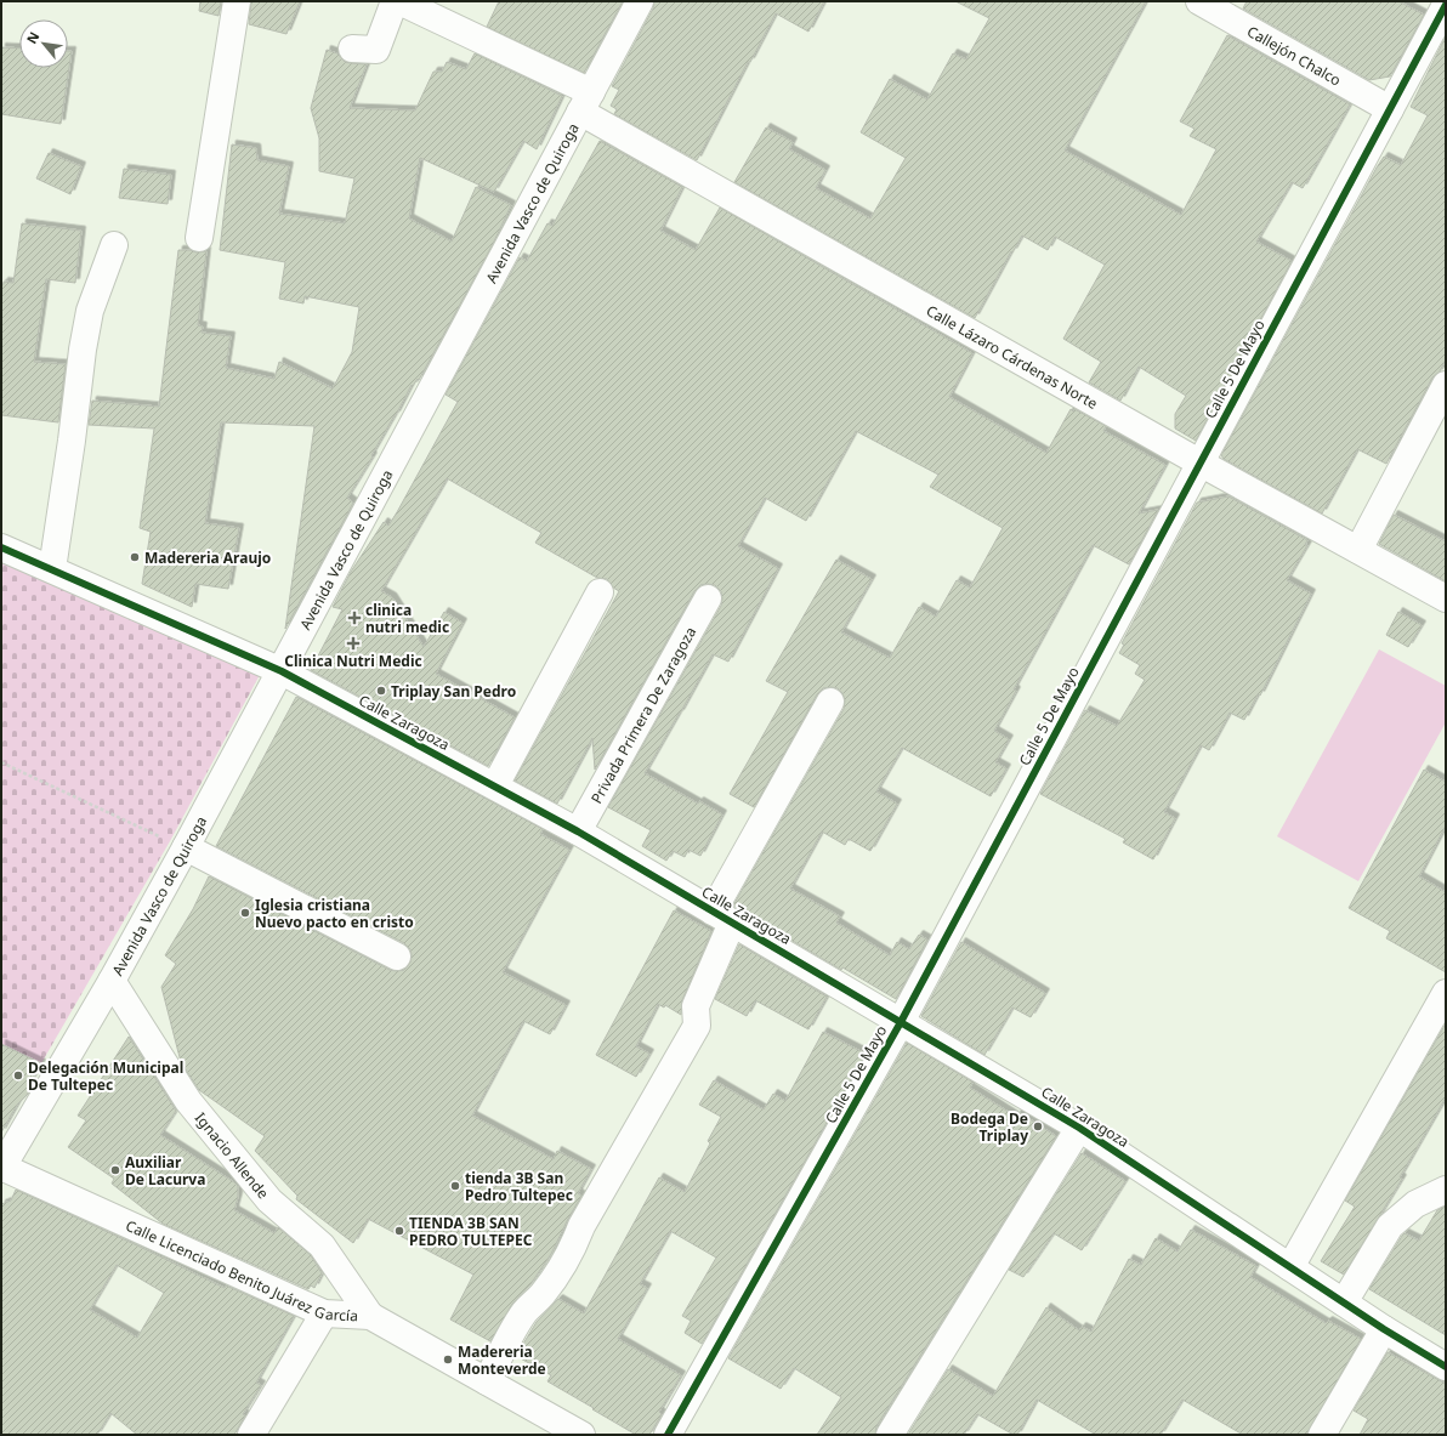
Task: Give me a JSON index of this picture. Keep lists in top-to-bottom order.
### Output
{
  "streets": {
    "street": [
      "Callejón Chalco",
      "Avenida Vasco de Quiroga",
      "Calle Lázaro Cárdenas Norte",
      "Calle 5 De Mayo",
      "Privada Primera De Zaragoza",
      "Calle Zaragoza",
      "Ignacio Allende",
      "Calle Licenciado Benito Juárez García"
    ]
  },
  "crossings": [
    ["Callejón Chalco", "Calle 5 De Mayo"],
    ["Avenida Vasco de Quiroga", "Calle Lázaro Cárdenas Norte"],
    ["Avenida Vasco de Quiroga", "Calle Zaragoza"],
    ["Avenida Vasco de Quiroga", "Ignacio Allende"],
    ["Avenida Vasco de Quiroga", "Calle Licenciado Benito Juárez García"],
    ["Calle Lázaro Cárdenas Norte", "Calle 5 De Mayo"],
    ["Calle 5 De Mayo", "Calle Zaragoza"],
    ["Privada Primera De Zaragoza", "Calle Zaragoza"],
    ["Ignacio Allende", "Calle Licenciado Benito Juárez García"]
  ],
  "places": {
    "other": [
      "Madereria Araujo",
      "Triplay San Pedro",
      "Iglesia cristiana Nuevo pacto en cristo",
      "Delegación Municipal De Tultepec",
      "Bodega De Triplay",
      "Auxiliar De Lacurva",
      "tienda 3B San Pedro Tultepec",
      "TIENDA 3B SAN PEDRO TULTEPEC",
      "Madereria Monteverde"
    ],
    "health": ["clinica nutri medic", "Clinica Nutri Medic"]
  },
  "north": "top left"
}
